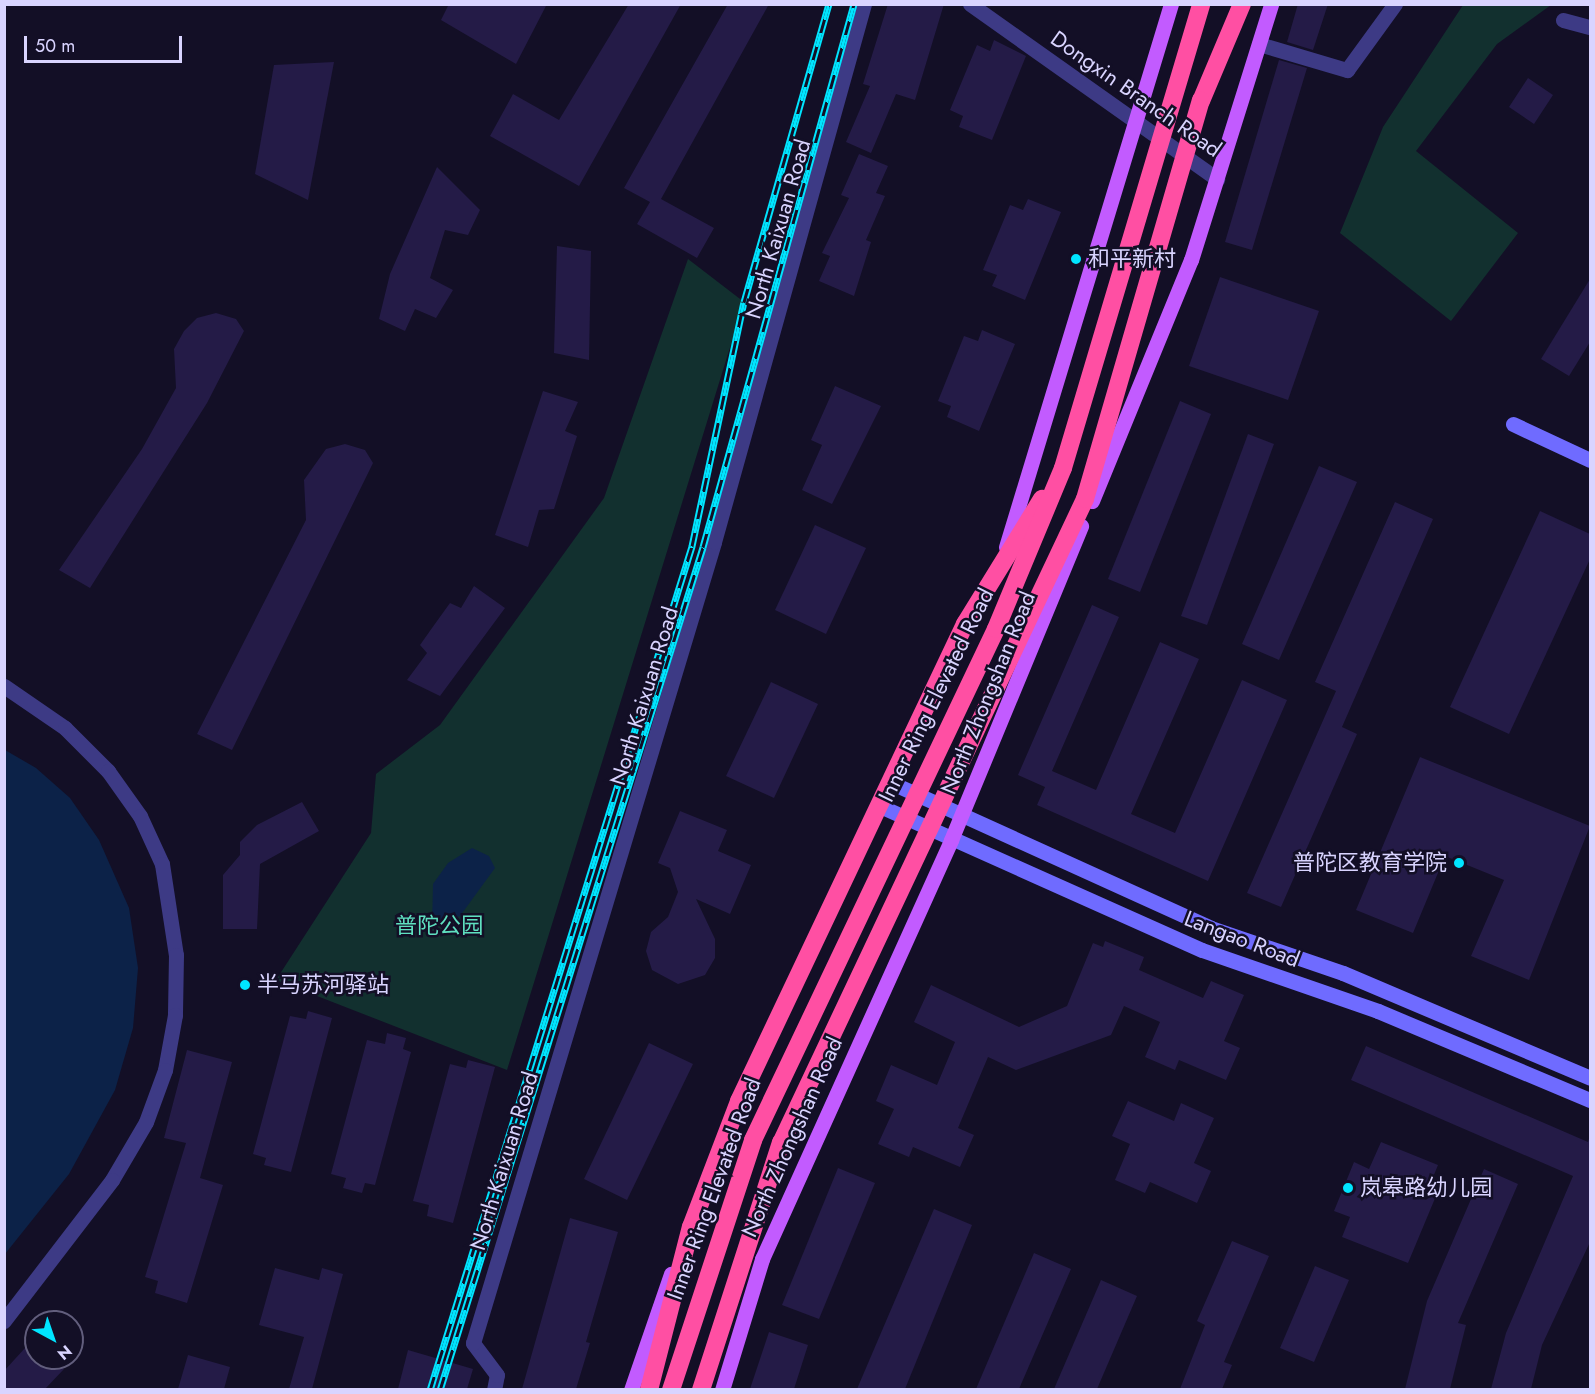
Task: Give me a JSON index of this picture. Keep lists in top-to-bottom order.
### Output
{
  "streets": {
    "highway": ["Inner Ring Elevated Road"],
    "main road": ["North Zhongshan Road", "Langao Road"],
    "street": ["Dongxin Branch Road", "North Kaixuan Road"]
  },
  "crossings": [
    ["Dongxin Branch Road", "North Zhongshan Road"],
    ["North Zhongshan Road", "Langao Road"]
  ],
  "parks": ["普陀公园"],
  "places": [
    "和平新村",
    "普陀区教育学院",
    "半马苏河驿站",
    "岚皋路幼儿园"
  ],
  "scale_bar": "50 m",
  "north": "bottom right"
}
